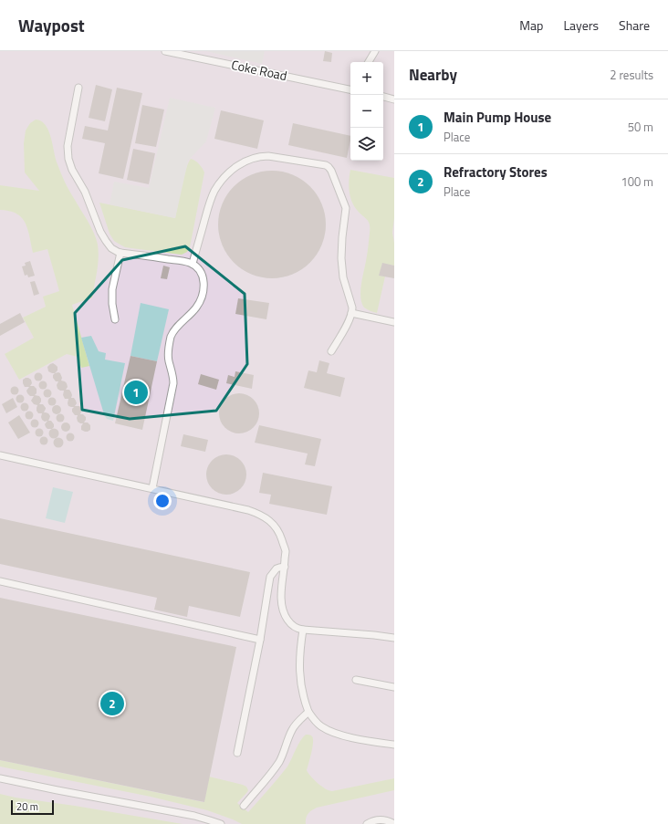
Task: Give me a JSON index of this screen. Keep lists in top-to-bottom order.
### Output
{
  "streets": {
    "lane": ["Coke Road"]
  },
  "scale_bar": "20 m",
  "page": {
    "header": "Waypost",
    "nav": ["Map", "Layers", "Share"],
    "heading": ["Nearby", "2 results"],
    "map_buttons": ["+", "−"],
    "list": [
      {
        "mark": "1",
        "name": "Main Pump House",
        "note": "Place",
        "value": "50 m"
      },
      {
        "mark": "2",
        "name": "Refractory Stores",
        "note": "Place",
        "value": "100 m"
      }
    ],
    "pins": ["1", "2"],
    "scale": "20 m"
  }
}
